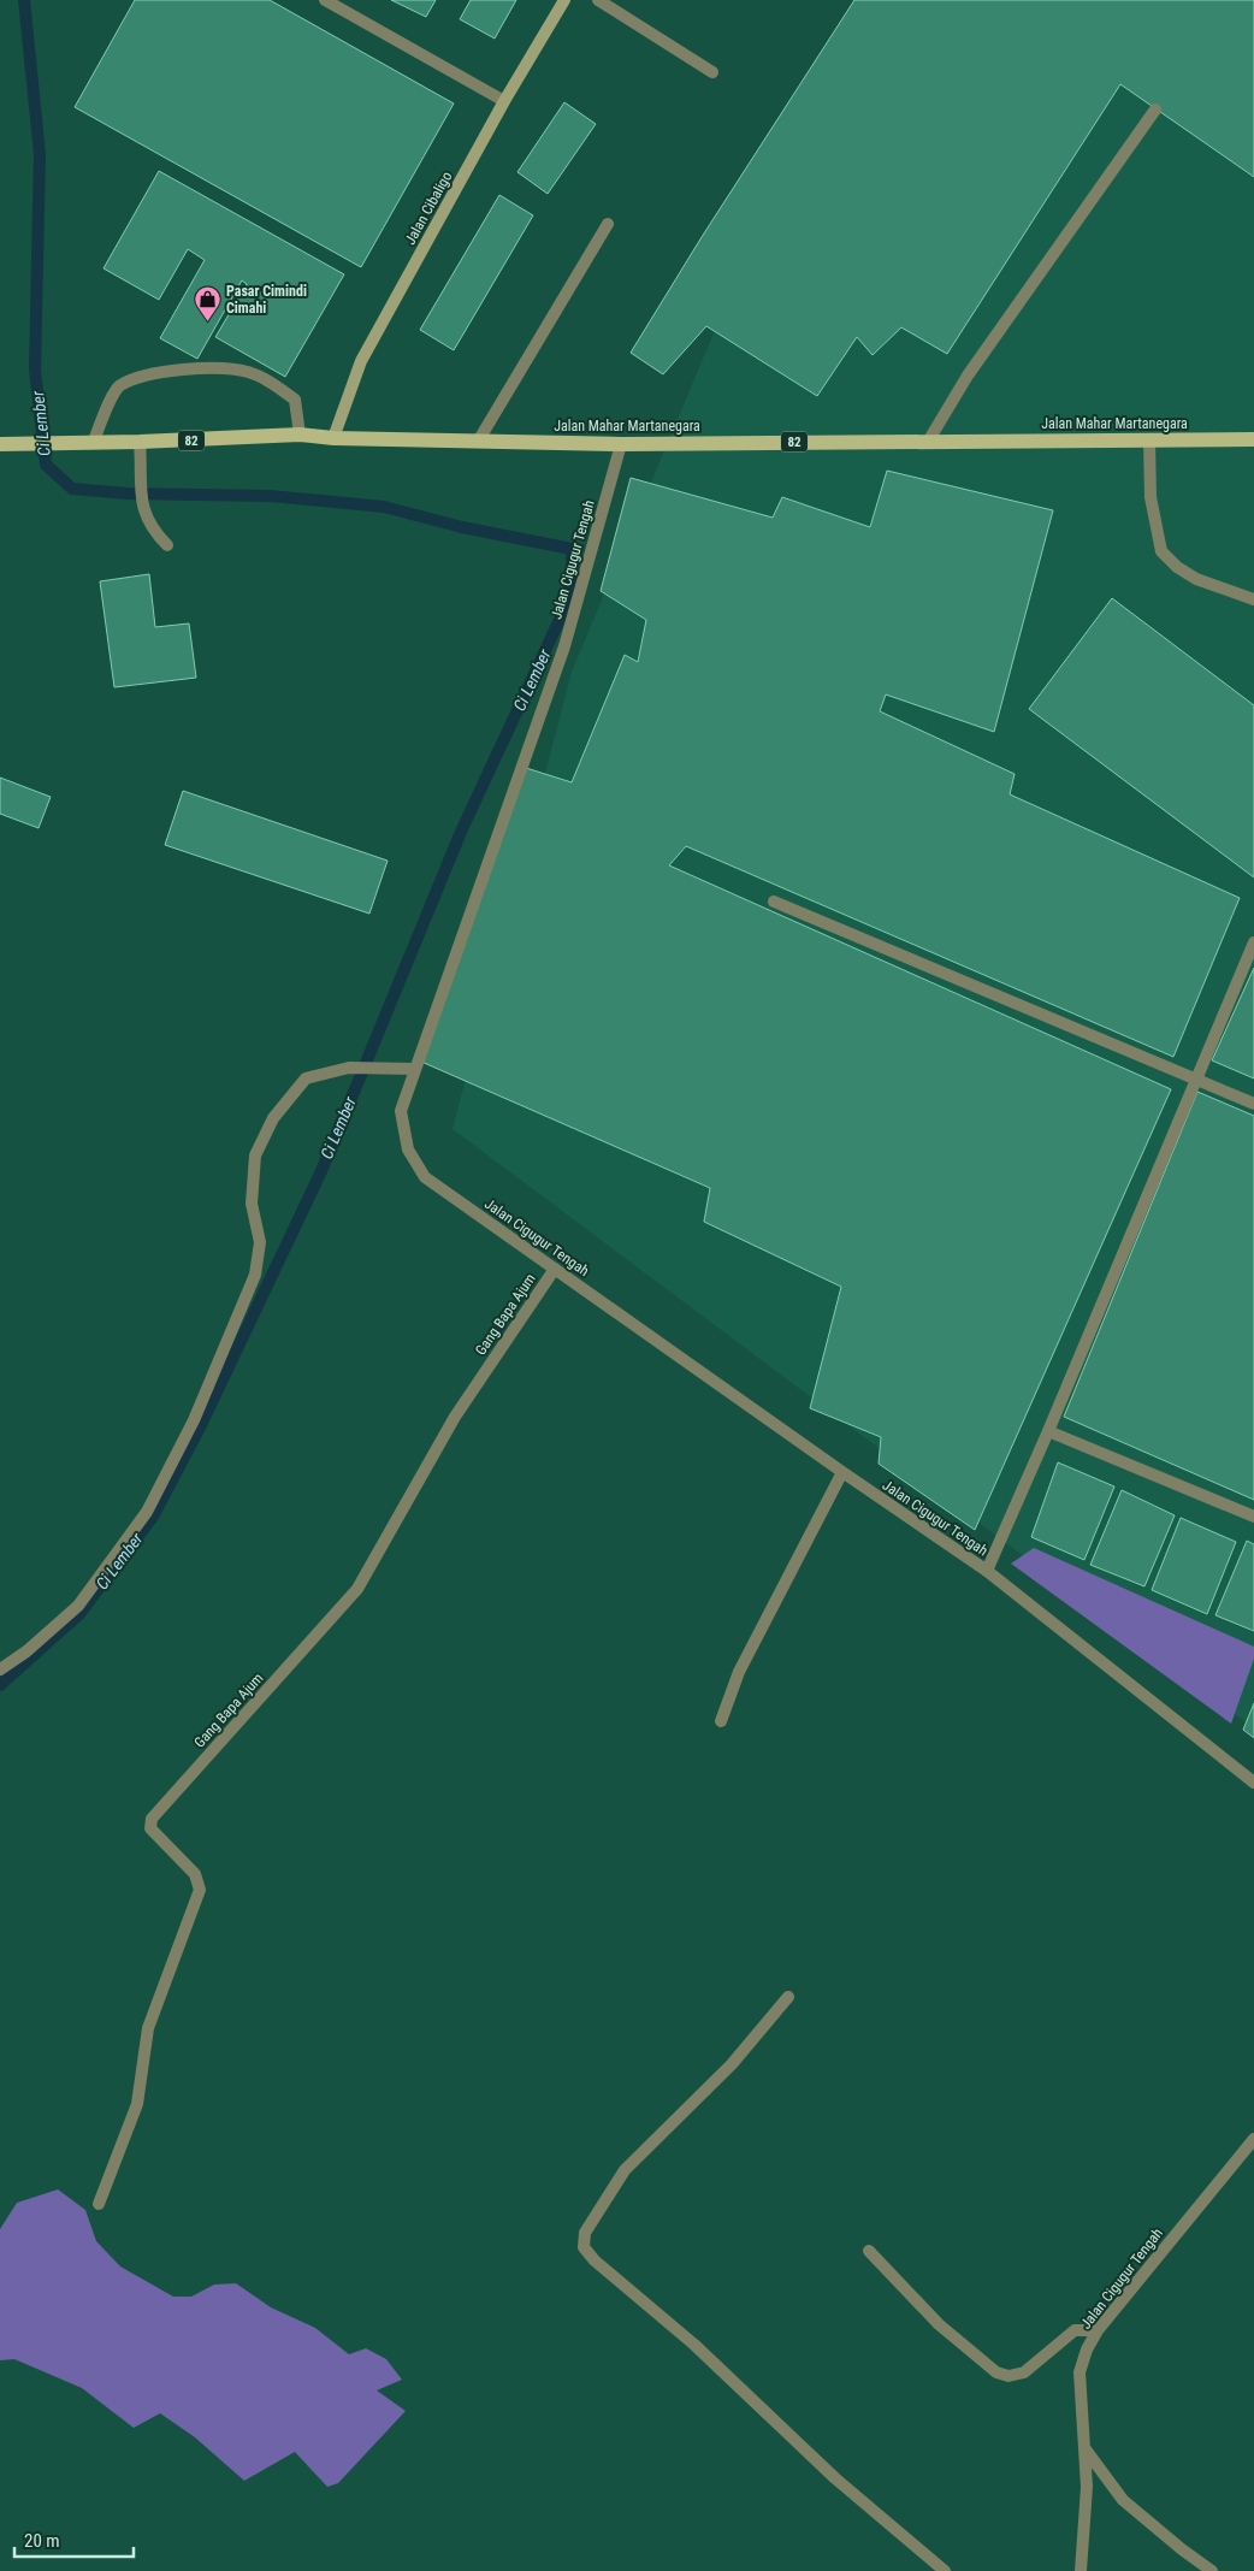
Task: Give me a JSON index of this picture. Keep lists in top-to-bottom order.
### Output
{
  "streets": {
    "main road": ["Jalan Cibaligo", "Jalan Mahar Martanegara", "82"],
    "street": ["Jalan Cigugur Tengah", "Gang Bapa Ajum"]
  },
  "crossings": [
    ["Jalan Cibaligo", "Jalan Mahar Martanegara"],
    ["Jalan Mahar Martanegara", "Jalan Cigugur Tengah"],
    ["Jalan Cigugur Tengah", "Gang Bapa Ajum"]
  ],
  "water": ["Ci Lember"],
  "places": {
    "shop": ["Pasar Cimindi Cimahi"]
  },
  "scale_bar": "20 m"
}
